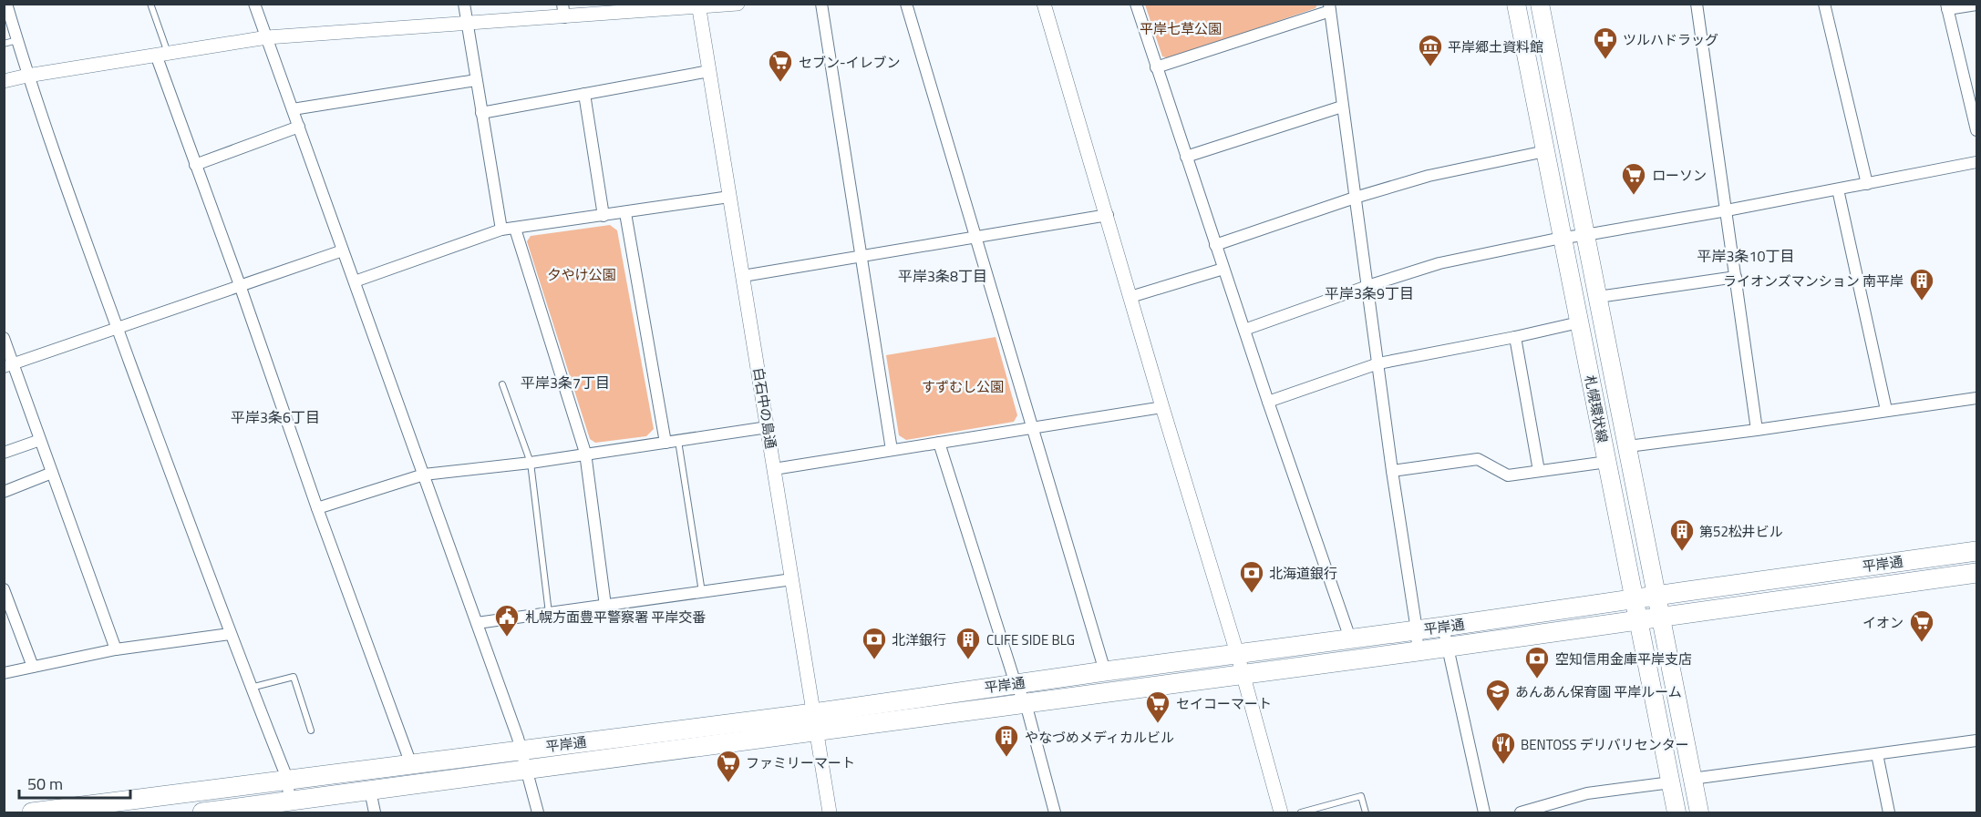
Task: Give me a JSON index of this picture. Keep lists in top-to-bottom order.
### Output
{
  "streets": {
    "highway": ["平岸通"],
    "main road": ["札幌環状線"],
    "street": ["白石中の島通"]
  },
  "crossings": [
    ["白石中の島通", "平岸通"],
    ["札幌環状線", "平岸通"]
  ],
  "districts": [
    "平岸3条10丁目",
    "平岸3条8丁目",
    "平岸3条9丁目",
    "平岸3条7丁目",
    "平岸3条6丁目"
  ],
  "parks": ["平岸七草公園", "夕やけ公園", "すずむし公園"],
  "places": {
    "pharmacy": ["ツルハドラッグ"],
    "museum": ["平岸郷土資料館"],
    "supermarket": [
      "セブン-イレブン",
      "ローソン",
      "イオン",
      "セイコーマート",
      "ファミリーマート"
    ],
    "building": [
      "ライオンズマンション 南平岸",
      "第52松井ビル",
      "CLIFE SIDE BLG",
      "やなづめメディカルビル"
    ],
    "bank": ["北海道銀行", "北洋銀行", "空知信用金庫平岸支店"],
    "public building": ["札幌方面豊平警察署 平岸交番"],
    "school or university": ["あんあん保育園 平岸ルーム"],
    "restaurant": ["BENTOSS デリバリセンター"]
  },
  "scale_bar": "50 m"
}
